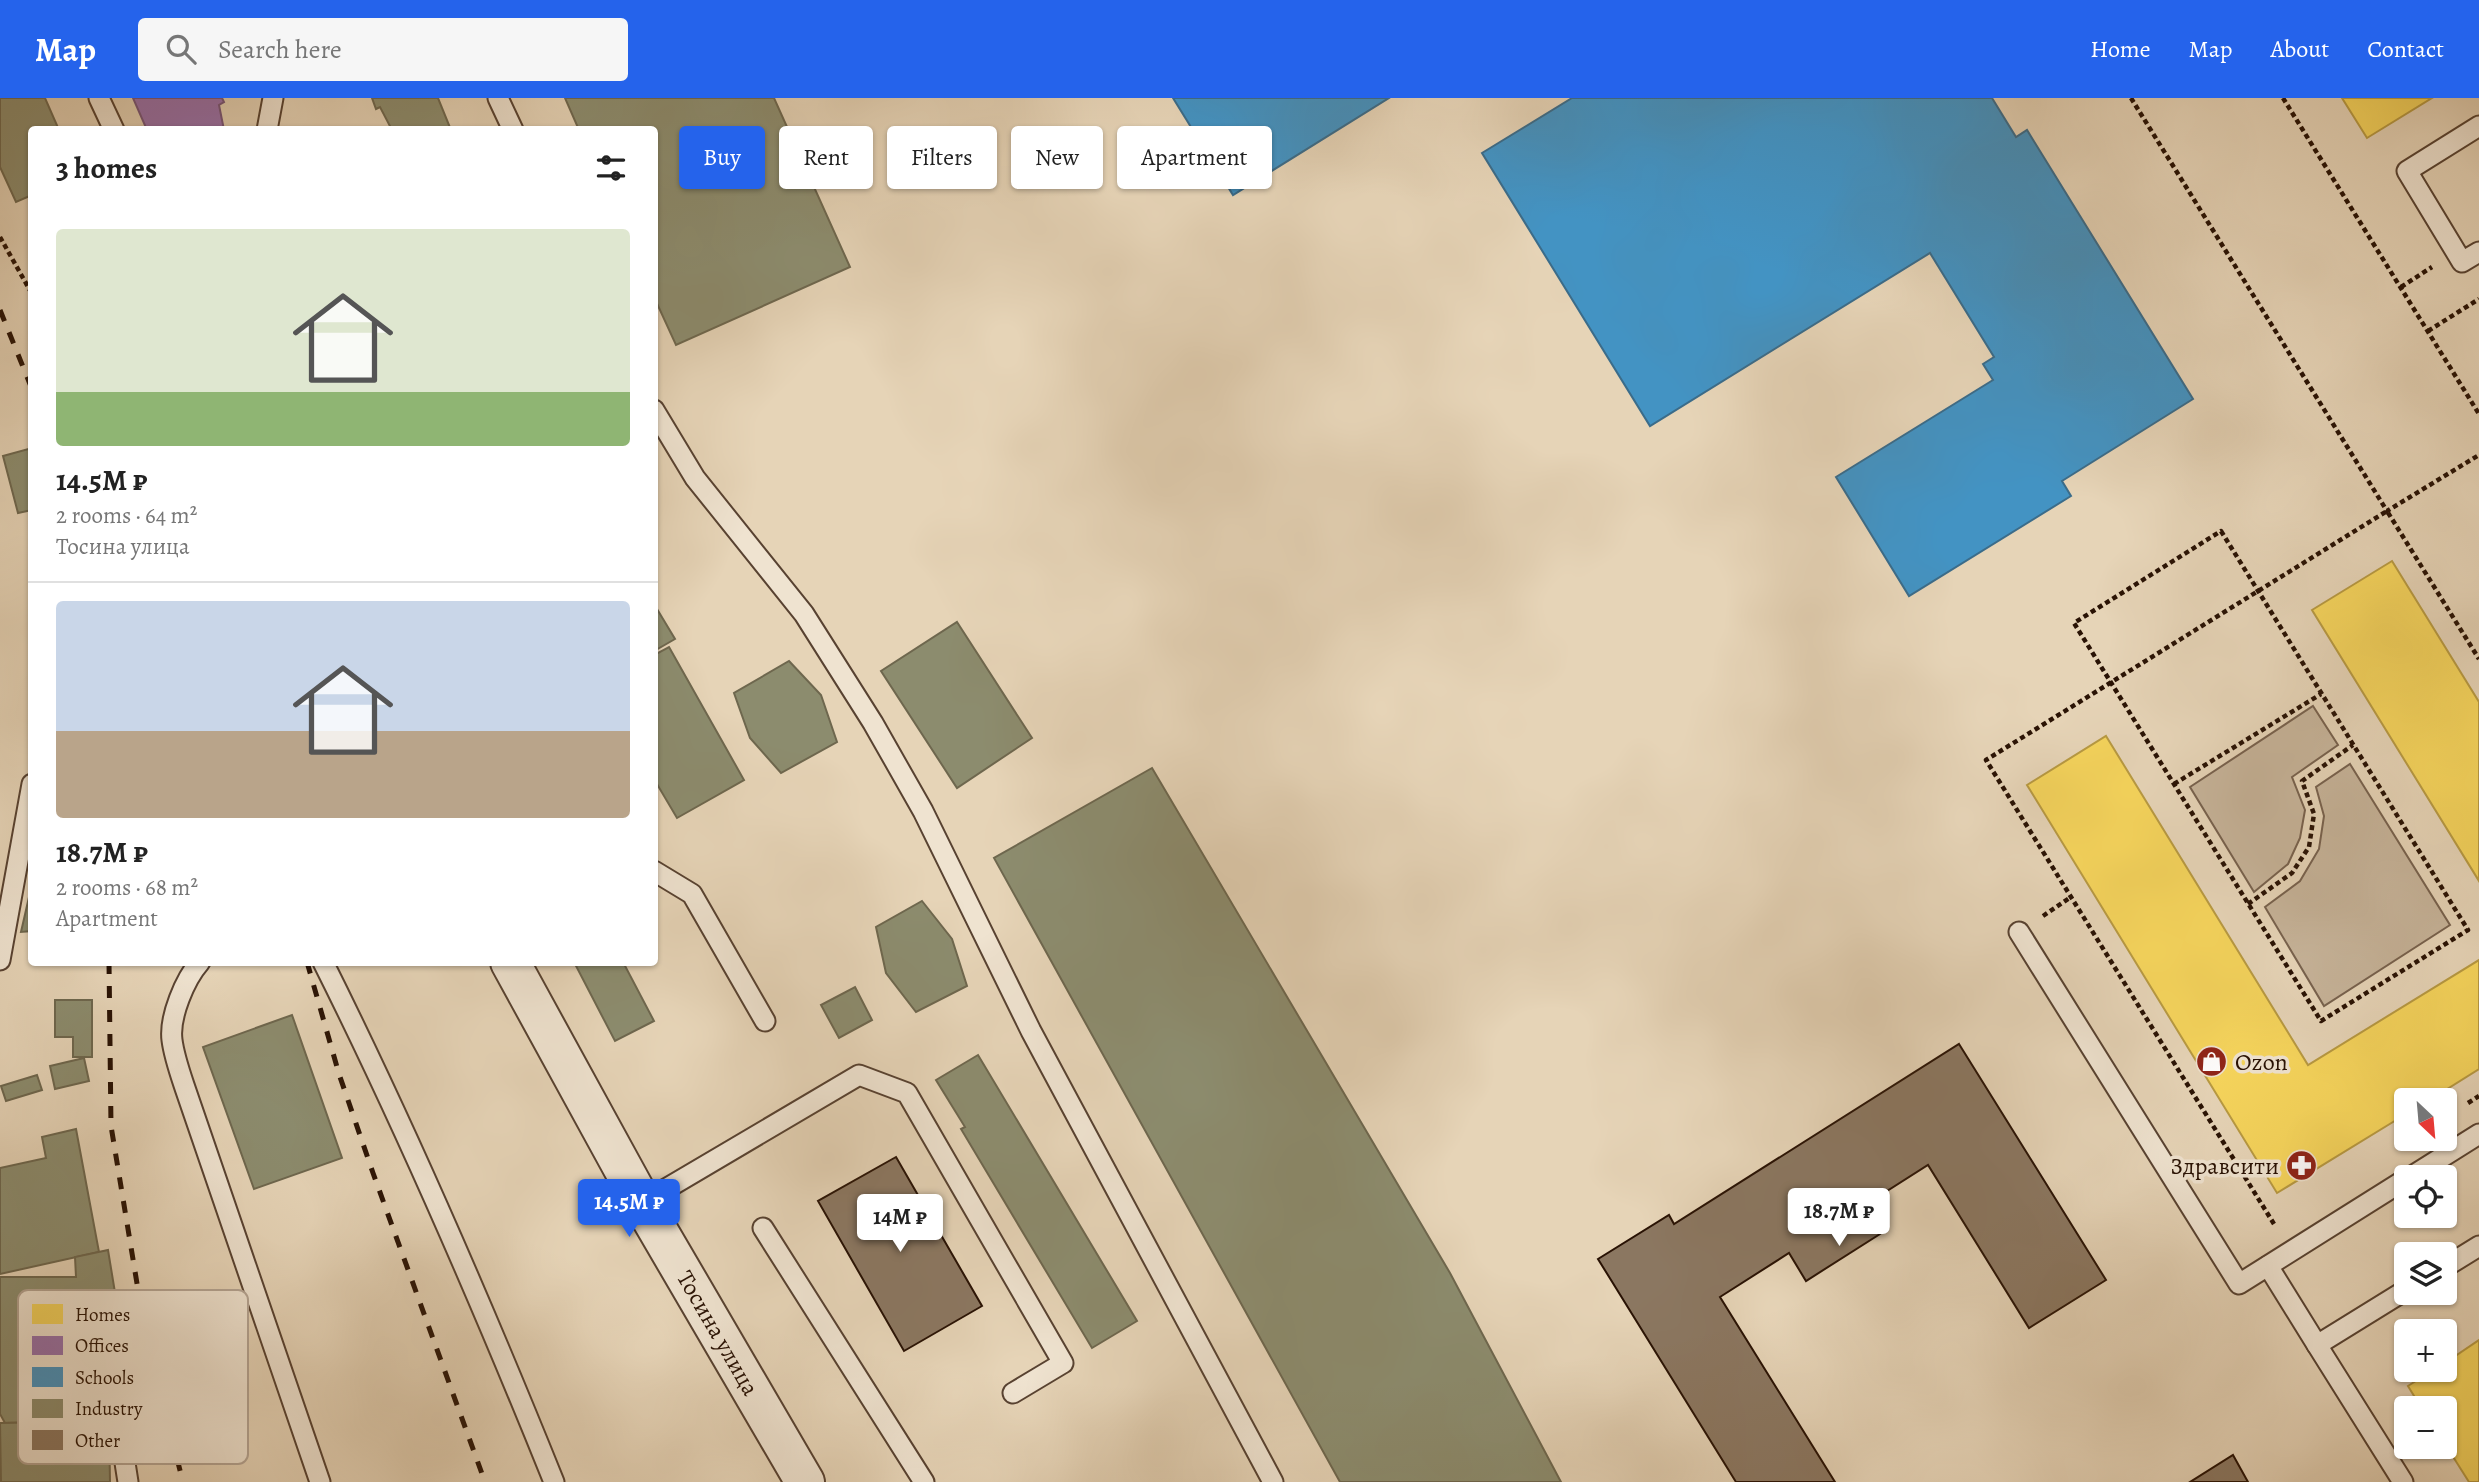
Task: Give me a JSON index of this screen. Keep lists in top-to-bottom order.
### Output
{
  "streets": {
    "street": ["Тосина улица"]
  },
  "places": {
    "shop": ["Ozon"],
    "pharmacy": ["Здравсити"]
  },
  "legend": [
    "Homes",
    "Offices",
    "Schools",
    "Industry",
    "Other"
  ],
  "north": "bottom right",
  "page": {
    "header": "Map",
    "search": "Search here",
    "nav": [
      "Home",
      "Map",
      "About",
      "Contact"
    ],
    "chip": [
      "Buy",
      "Rent",
      "Filters",
      "New",
      "Apartment"
    ],
    "heading": "3 homes",
    "list": [
      {
        "name": "14.5M ₽",
        "note": "2 rooms · 64 m² · Тосина улица"
      },
      {
        "name": "18.7M ₽",
        "note": "2 rooms · 68 m² · Apartment"
      }
    ],
    "map_buttons": ["+", "−"],
    "price": ["14.5M ₽", "18.7M ₽", "14M ₽"]
  }
}
